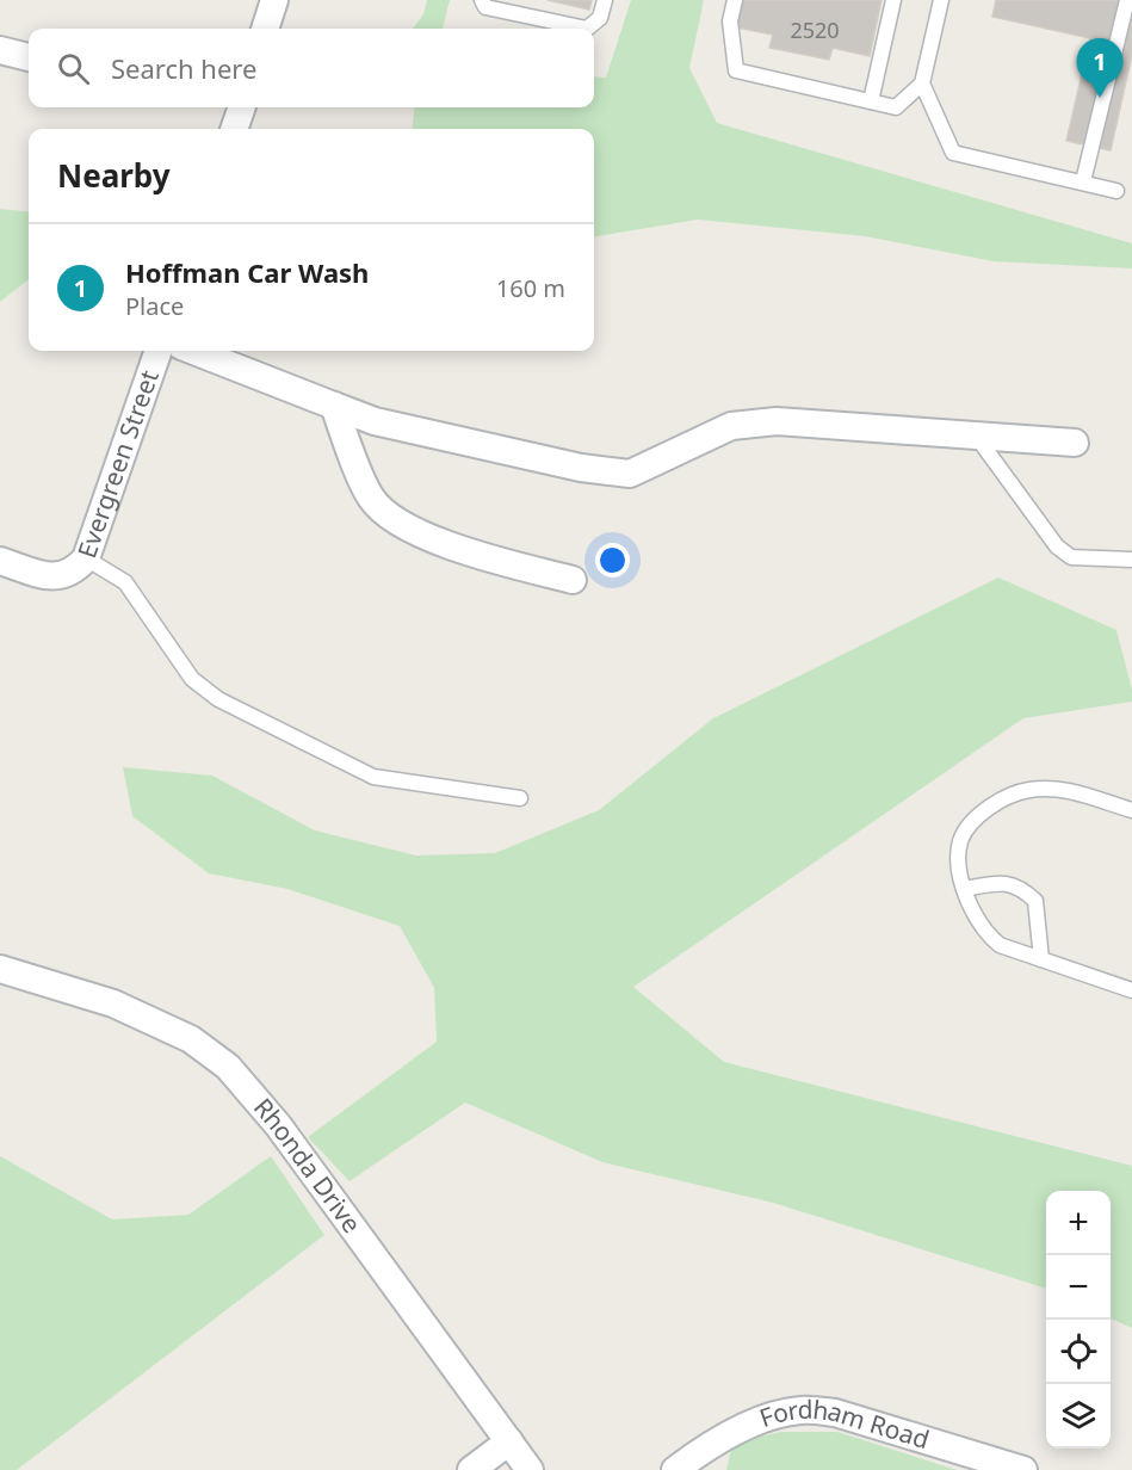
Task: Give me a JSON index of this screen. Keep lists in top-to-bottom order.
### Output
{
  "streets": {
    "street": ["Evergreen Street", "Rhonda Drive", "Fordham Road"]
  },
  "house_numbers": ["2520"],
  "page": {
    "search": "Search here",
    "pins": "1",
    "heading": "Nearby",
    "list": [
      {
        "mark": "1",
        "name": "Hoffman Car Wash",
        "note": "Place",
        "value": "160 m"
      }
    ],
    "map_buttons": ["+", "−"]
  }
}
